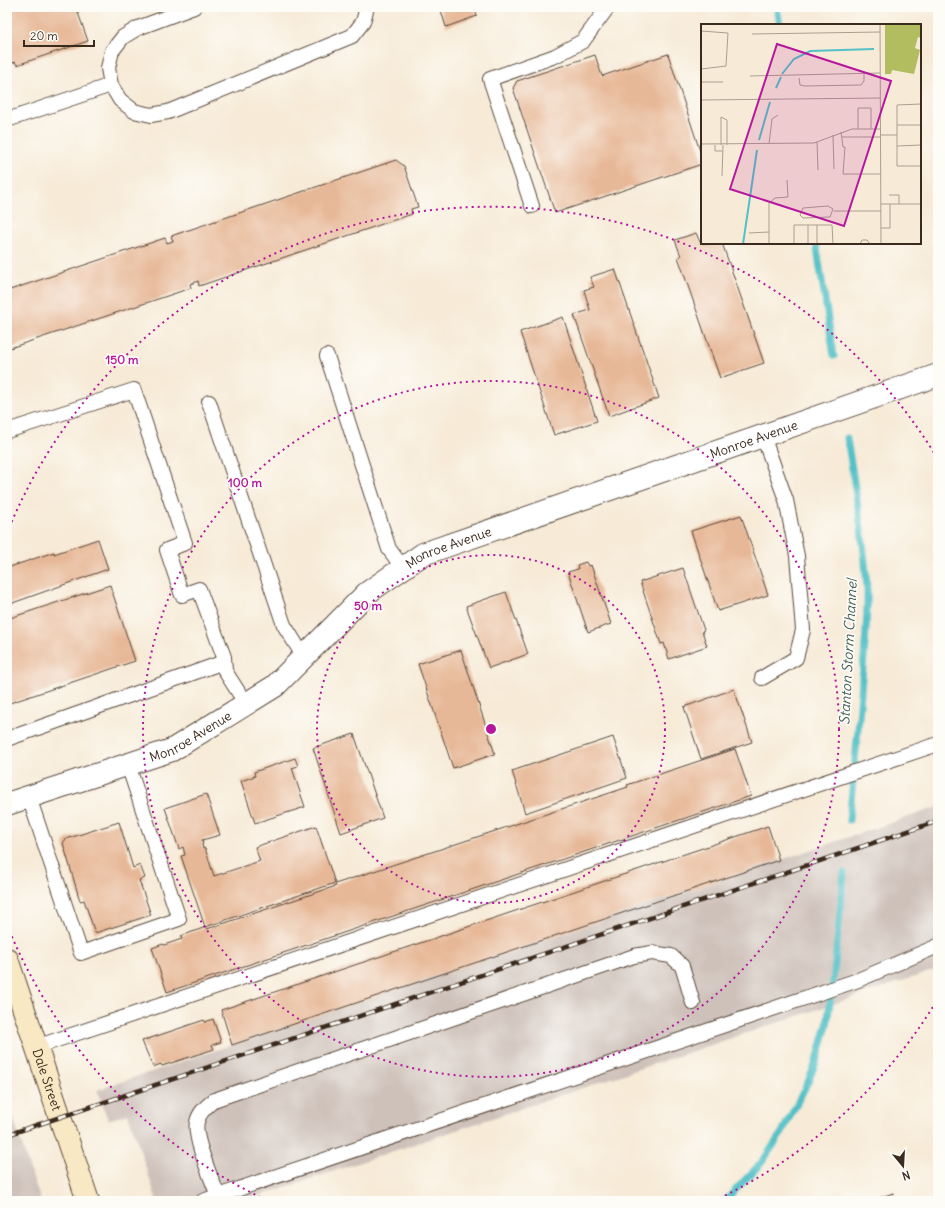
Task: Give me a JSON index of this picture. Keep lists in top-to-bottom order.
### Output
{
  "streets": {
    "street": ["Monroe Avenue", "Dale Street"]
  },
  "water": ["Stanton Storm Channel"],
  "scale_bar": "20 m",
  "north": "bottom",
  "rings": ["150 m", "100 m", "50 m"]
}
